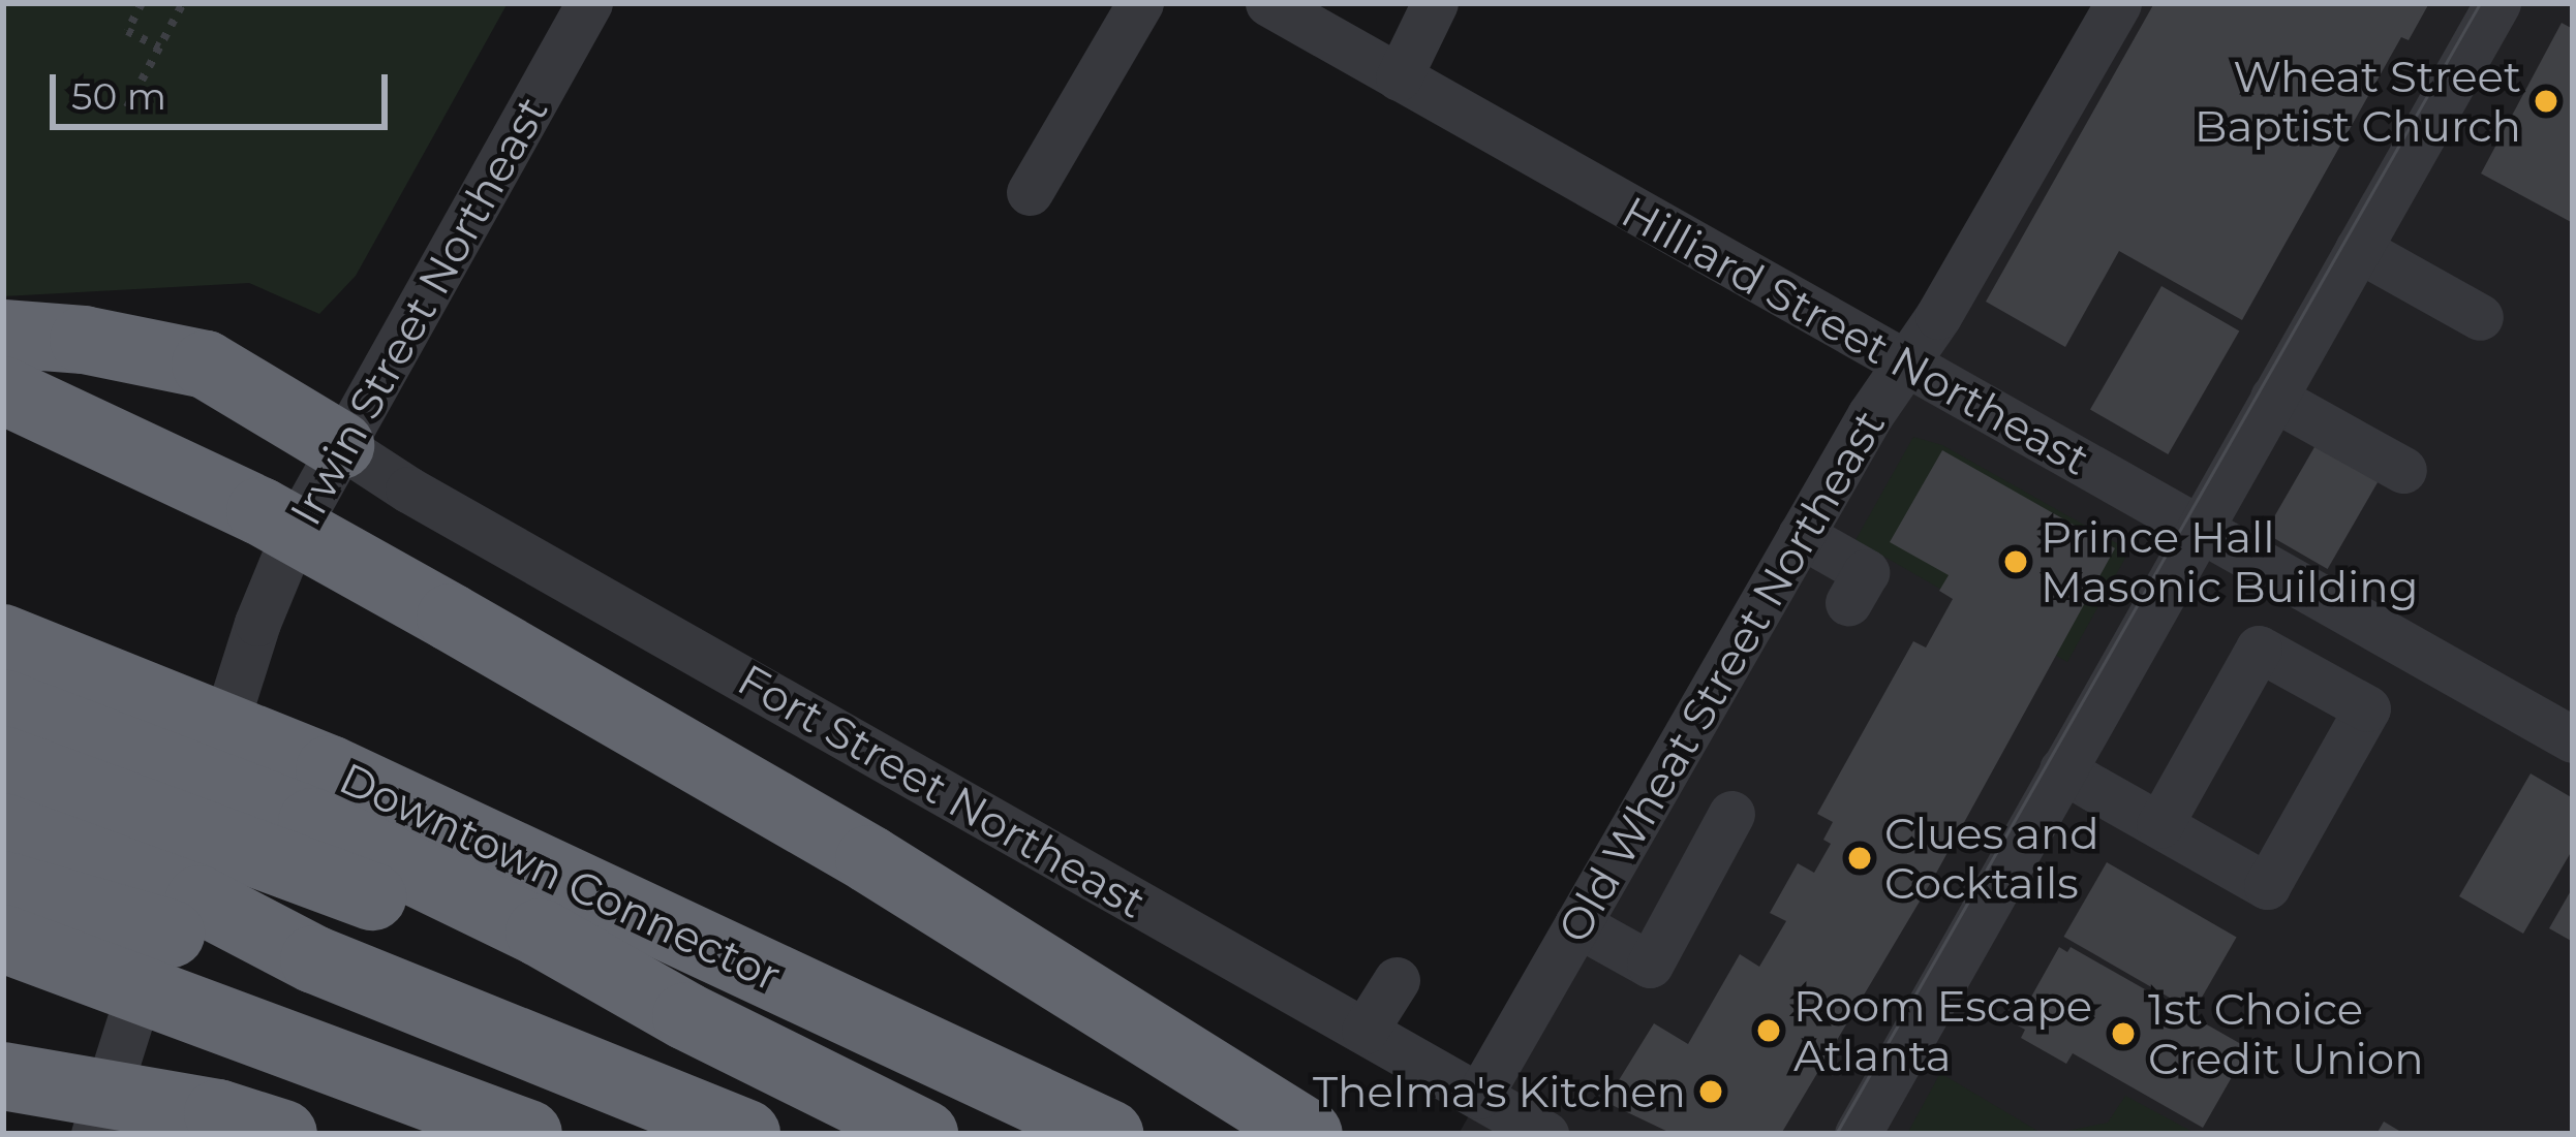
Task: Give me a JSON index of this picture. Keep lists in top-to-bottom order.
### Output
{
  "streets": {
    "highway": ["Downtown Connector"],
    "street": [
      "Irwin Street Northeast",
      "Hilliard Street Northeast",
      "Old Wheat Street Northeast",
      "Fort Street Northeast"
    ]
  },
  "crossings": [
    ["Irwin Street Northeast", "Fort Street Northeast"],
    ["Hilliard Street Northeast", "Old Wheat Street Northeast"],
    ["Old Wheat Street Northeast", "Fort Street Northeast"]
  ],
  "places": [
    "Wheat Street Baptist Church",
    "Prince Hall Masonic Building",
    "Clues and Cocktails",
    "Room Escape Atlanta",
    "1st Choice Credit Union",
    "Thelma's Kitchen"
  ],
  "scale_bar": "50 m"
}
